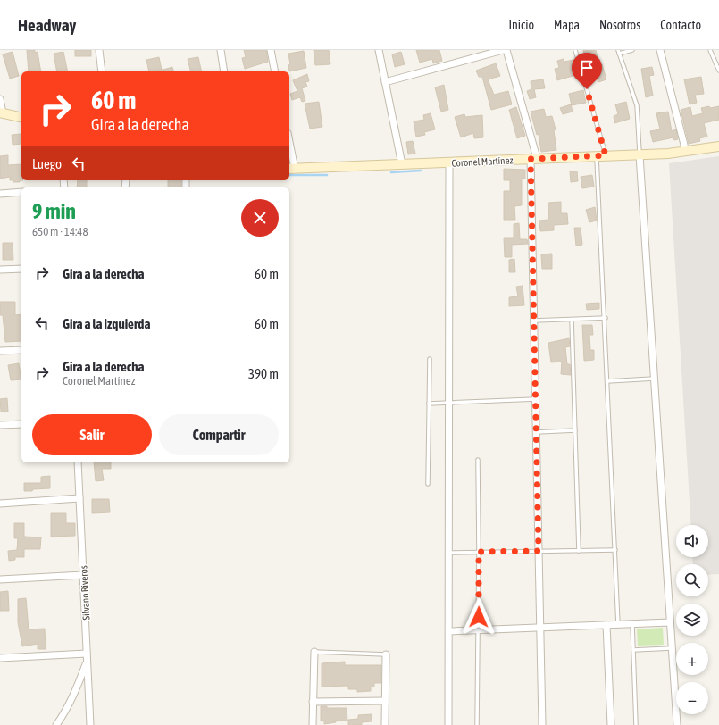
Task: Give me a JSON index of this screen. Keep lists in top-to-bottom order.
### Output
{
  "streets": {
    "main road": ["Coronel Martínez"],
    "street": ["Silvano Riveros"]
  },
  "page": {
    "header": "Headway",
    "nav": [
      "Inicio",
      "Mapa",
      "Nosotros",
      "Contacto"
    ],
    "turn": ["60 m", "Gira a la derecha"],
    "then": "Luego",
    "heading": ["9 min", "650 m · 14:48"],
    "list": [
      {
        "name": "Gira a la derecha",
        "value": "60 m"
      },
      {
        "name": "Gira a la izquierda",
        "value": "60 m"
      },
      {
        "name": "Gira a la derecha",
        "note": "Coronel Martínez",
        "value": "390 m"
      }
    ],
    "buttons": ["Salir", "Compartir"],
    "map_buttons": ["+", "−"]
  }
}
